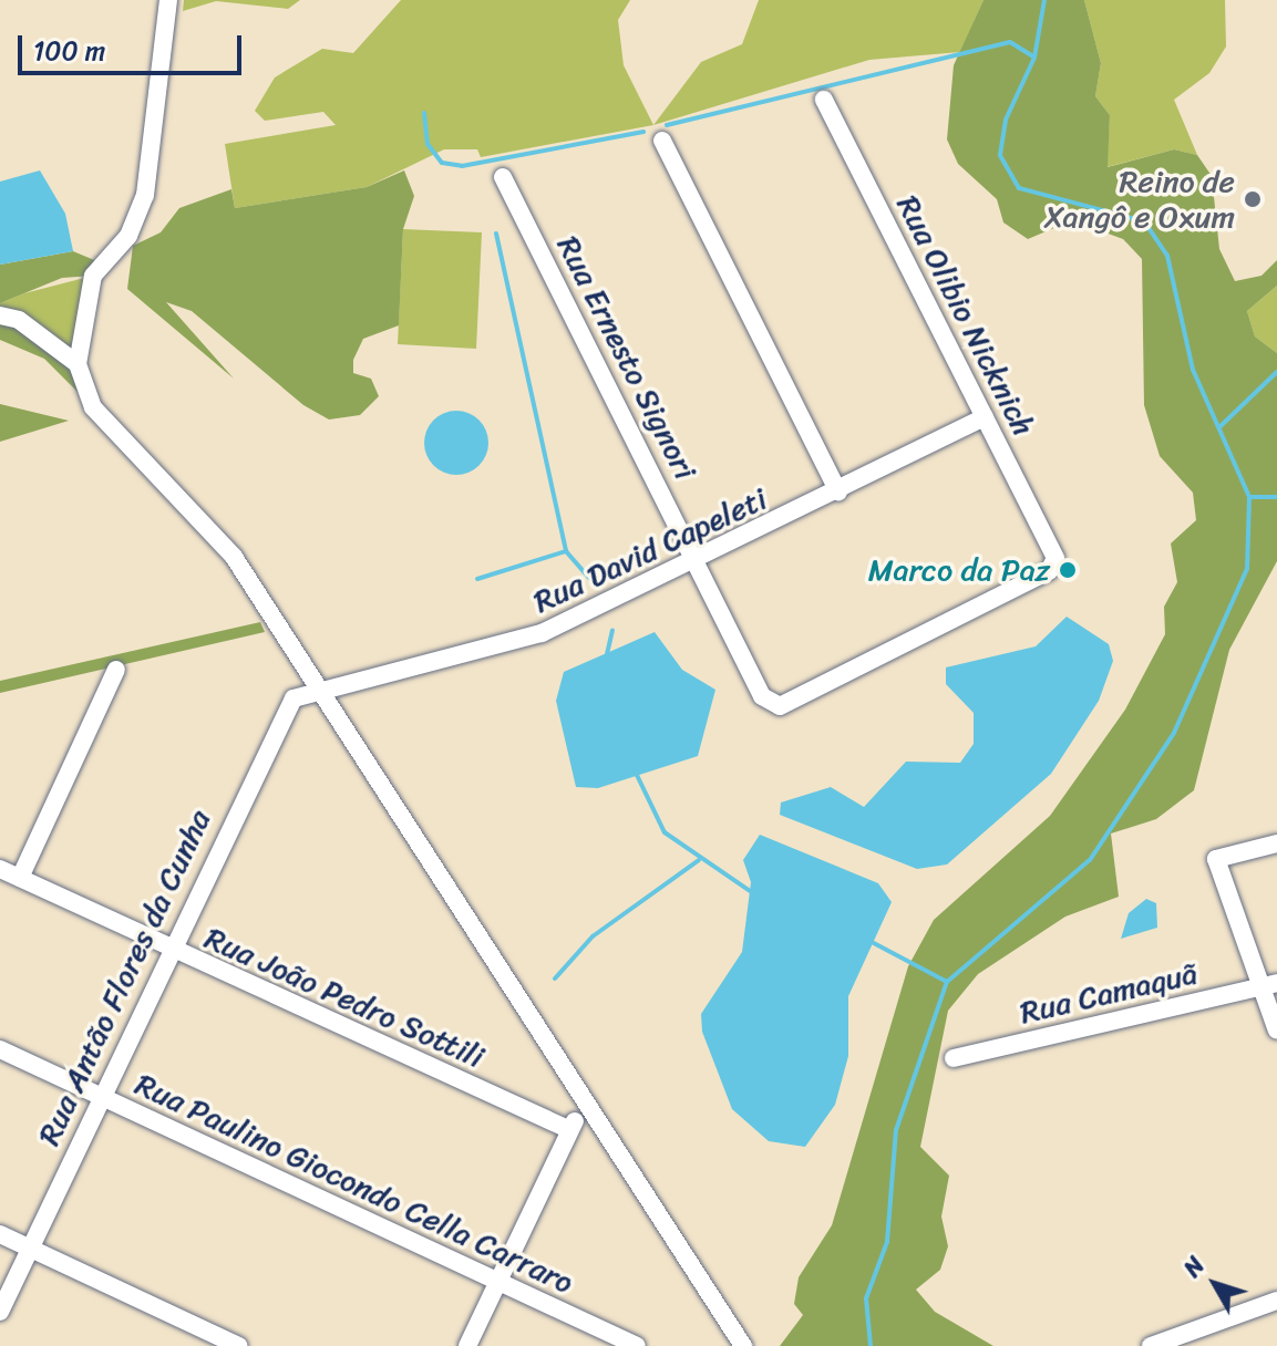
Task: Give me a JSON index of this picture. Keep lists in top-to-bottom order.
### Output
{
  "streets": {
    "street": [
      "Rua Olibio Nicknich",
      "Rua Ernesto Signori",
      "Rua David Capeleti",
      "Rua Antão Flores da Cunha",
      "Rua Camaquã",
      "Rua João Pedro Sottili",
      "Rua Paulino Giocondo Cella Carraro"
    ]
  },
  "crossings": [
    ["Rua Olibio Nicknich", "Rua Ernesto Signori"],
    ["Rua Olibio Nicknich", "Rua David Capeleti"],
    ["Rua Ernesto Signori", "Rua David Capeleti"],
    ["Rua David Capeleti", "Rua Antão Flores da Cunha"],
    ["Rua Antão Flores da Cunha", "Rua João Pedro Sottili"],
    ["Rua Antão Flores da Cunha", "Rua Paulino Giocondo Cella Carraro"]
  ],
  "places": ["Reino de Xangô e Oxum", "Marco da Paz"],
  "scale_bar": "100 m",
  "north": "top left"
}
